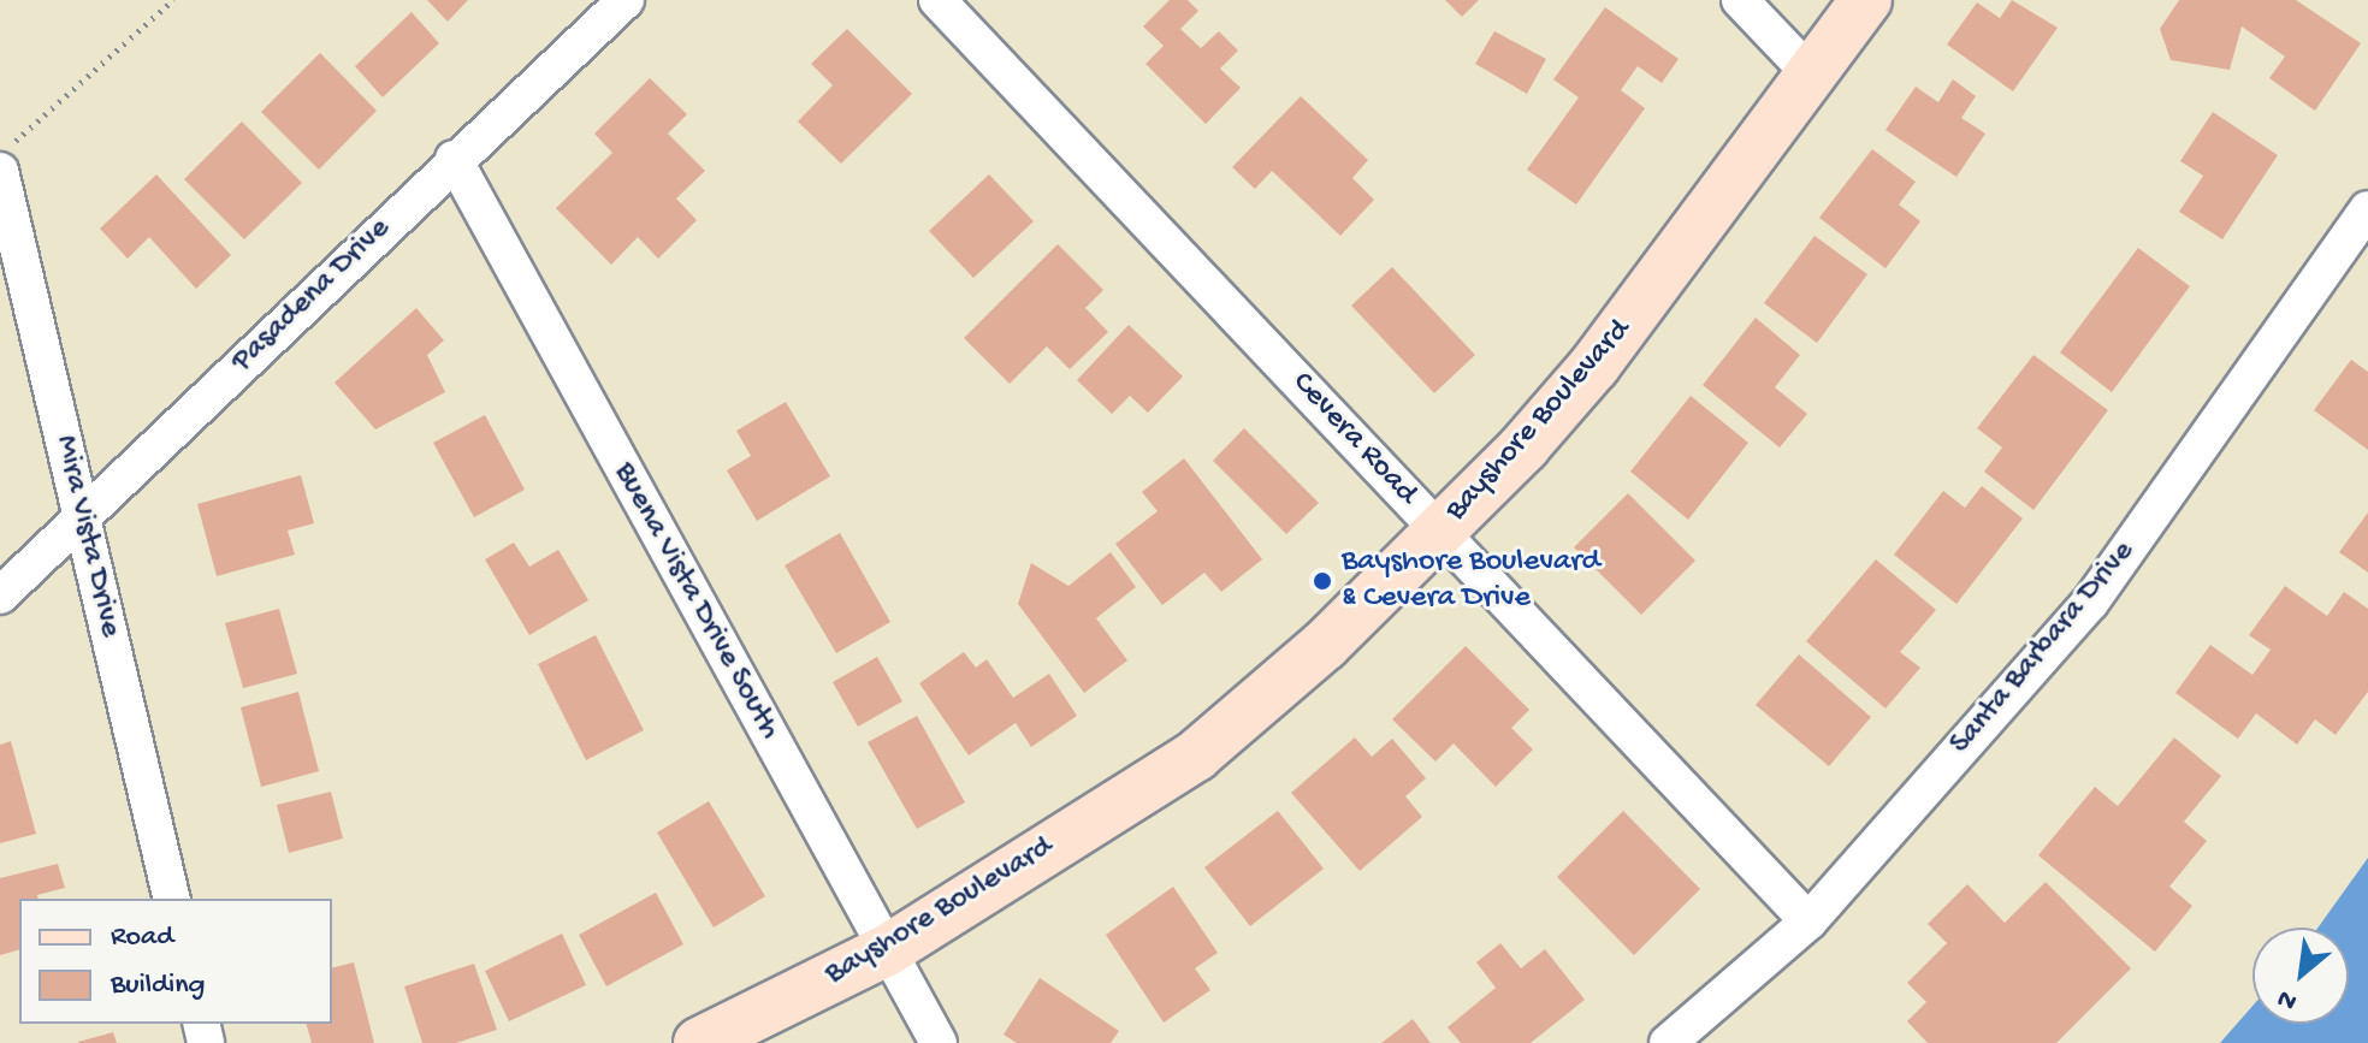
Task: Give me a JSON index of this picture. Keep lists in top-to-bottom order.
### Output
{
  "streets": {
    "main road": ["Bayshore Boulevard"],
    "street": [
      "Pasadena Drive",
      "Cevera Road",
      "Mira Vista Drive",
      "Buena Vista Drive South",
      "Santa Barbara Drive"
    ]
  },
  "crossings": [
    ["Pasadena Drive", "Mira Vista Drive"],
    ["Pasadena Drive", "Buena Vista Drive South"],
    ["Bayshore Boulevard", "Cevera Road"],
    ["Bayshore Boulevard", "Buena Vista Drive South"],
    ["Cevera Road", "Santa Barbara Drive"]
  ],
  "places": ["Bayshore Boulevard & Cevera Drive"],
  "legend": ["Road", "Building"],
  "north": "bottom left"
}
